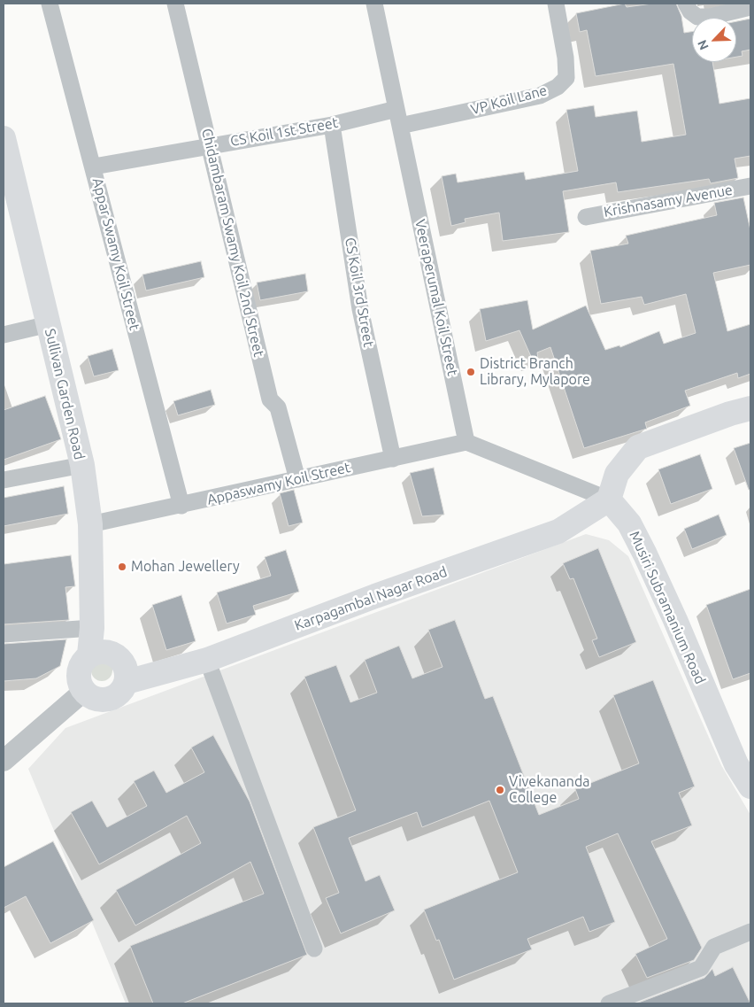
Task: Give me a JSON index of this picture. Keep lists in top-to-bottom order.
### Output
{
  "streets": {
    "main road": ["Sullivan Garden Road", "Karpagambal Nagar Road", "Musiri Subramanium Road"],
    "street": [
      "VP Koil Lane",
      "CS Koil 1st Street",
      "Krishnasamy Avenue",
      "Chidambaram Swamy Koil 2nd Street",
      "Appar Swamy Koil Street",
      "CS Koil 3rd Street",
      "Veeraperumal Koil Street",
      "Appaswamy Koil Street"
    ]
  },
  "crossings": [
    ["VP Koil Lane", "Veeraperumal Koil Street"],
    ["CS Koil 1st Street", "Chidambaram Swamy Koil 2nd Street"],
    ["CS Koil 1st Street", "Appar Swamy Koil Street"],
    ["CS Koil 1st Street", "CS Koil 3rd Street"],
    ["CS Koil 1st Street", "Veeraperumal Koil Street"],
    ["Chidambaram Swamy Koil 2nd Street", "Appaswamy Koil Street"],
    ["Appar Swamy Koil Street", "Appaswamy Koil Street"],
    ["CS Koil 3rd Street", "Appaswamy Koil Street"],
    ["Veeraperumal Koil Street", "Appaswamy Koil Street"],
    ["Sullivan Garden Road", "Appaswamy Koil Street"],
    ["Sullivan Garden Road", "Karpagambal Nagar Road"],
    ["Karpagambal Nagar Road", "Musiri Subramanium Road"]
  ],
  "places": ["District Branch Library, Mylapore", "Mohan Jewellery", "Vivekananda College"],
  "north": "bottom left"
}
